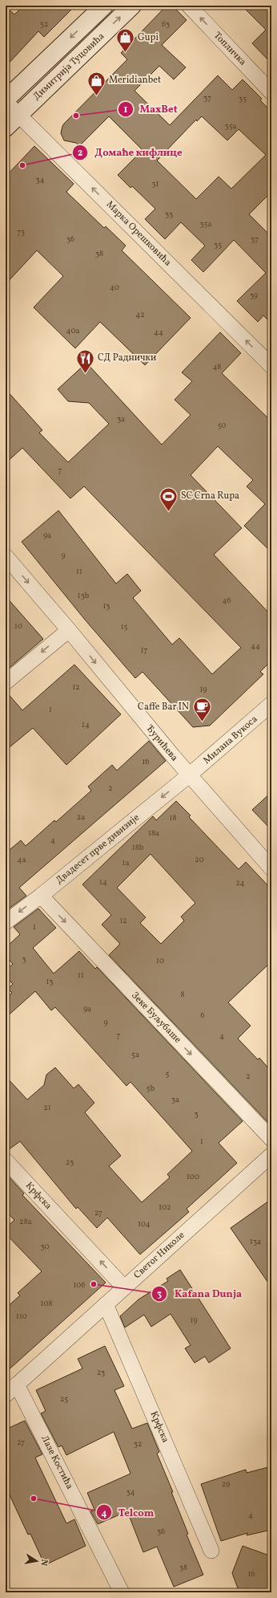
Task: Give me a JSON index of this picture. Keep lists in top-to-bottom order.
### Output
{
  "streets": {
    "main road": ["Димитрија Туцовића"],
    "street": [
      "Топличка",
      "Марка Орешковића",
      "Милана Вукоса",
      "Ђурићева",
      "Двадесет прве дивизије",
      "Зеке Буљубаше",
      "Крфска",
      "Светог Николе",
      "Лазе Костића"
    ]
  },
  "crossings": [
    ["Димитрија Туцовића", "Марка Орешковића"],
    ["Милана Вукоса", "Ђурићева"],
    ["Милана Вукоса", "Двадесет прве дивизије"],
    ["Ђурићева", "Двадесет прве дивизије"],
    ["Двадесет прве дивизије", "Зеке Буљубаше"],
    ["Крфска", "Светог Николе"],
    ["Светог Николе", "Лазе Костића"]
  ],
  "one_way": [
    "Топличка",
    "Марка Орешковића",
    "Ђурићева",
    "Двадесет прве дивизије",
    "Зеке Буљубаше",
    "Крфска"
  ],
  "places": {
    "shop": ["Gupi", "Meridianbet"],
    "other": [
      "MaxBet",
      "Домаће кифлице",
      "Kafana Dunja",
      "Telcom"
    ],
    "restaurant": ["СД Раднички"],
    "sports": ["SC Crna Rupa"],
    "cafe": ["Caffe Bar IN"]
  },
  "house_numbers": [
    "32",
    "63",
    "37",
    "35",
    "35a",
    "34",
    "31",
    "33",
    "35a",
    "73",
    "36",
    "37",
    "35",
    "38",
    "40",
    "39",
    "42",
    "40a",
    "44",
    "48",
    "3a",
    "50",
    "7",
    "9a",
    "9",
    "11",
    "13b",
    "46",
    "13",
    "10",
    "15",
    "44",
    "17",
    "12",
    "19",
    "1",
    "14",
    "16",
    "2",
    "2a",
    "18",
    "18a",
    "4",
    "18b",
    "4a",
    "20",
    "1a",
    "14",
    "24",
    "12",
    "1",
    "3",
    "10",
    "11",
    "13",
    "8",
    "9a",
    "6",
    "9",
    "7",
    "4",
    "5a",
    "5",
    "2",
    "5b",
    "3a",
    "21",
    "3",
    "1",
    "23",
    "100",
    "102",
    "27",
    "28a",
    "104",
    "13a",
    "30",
    "106",
    "108",
    "110",
    "19",
    "23",
    "25",
    "27",
    "32",
    "29",
    "34",
    "4",
    "36",
    "38",
    "16"
  ],
  "north": "right"
}
